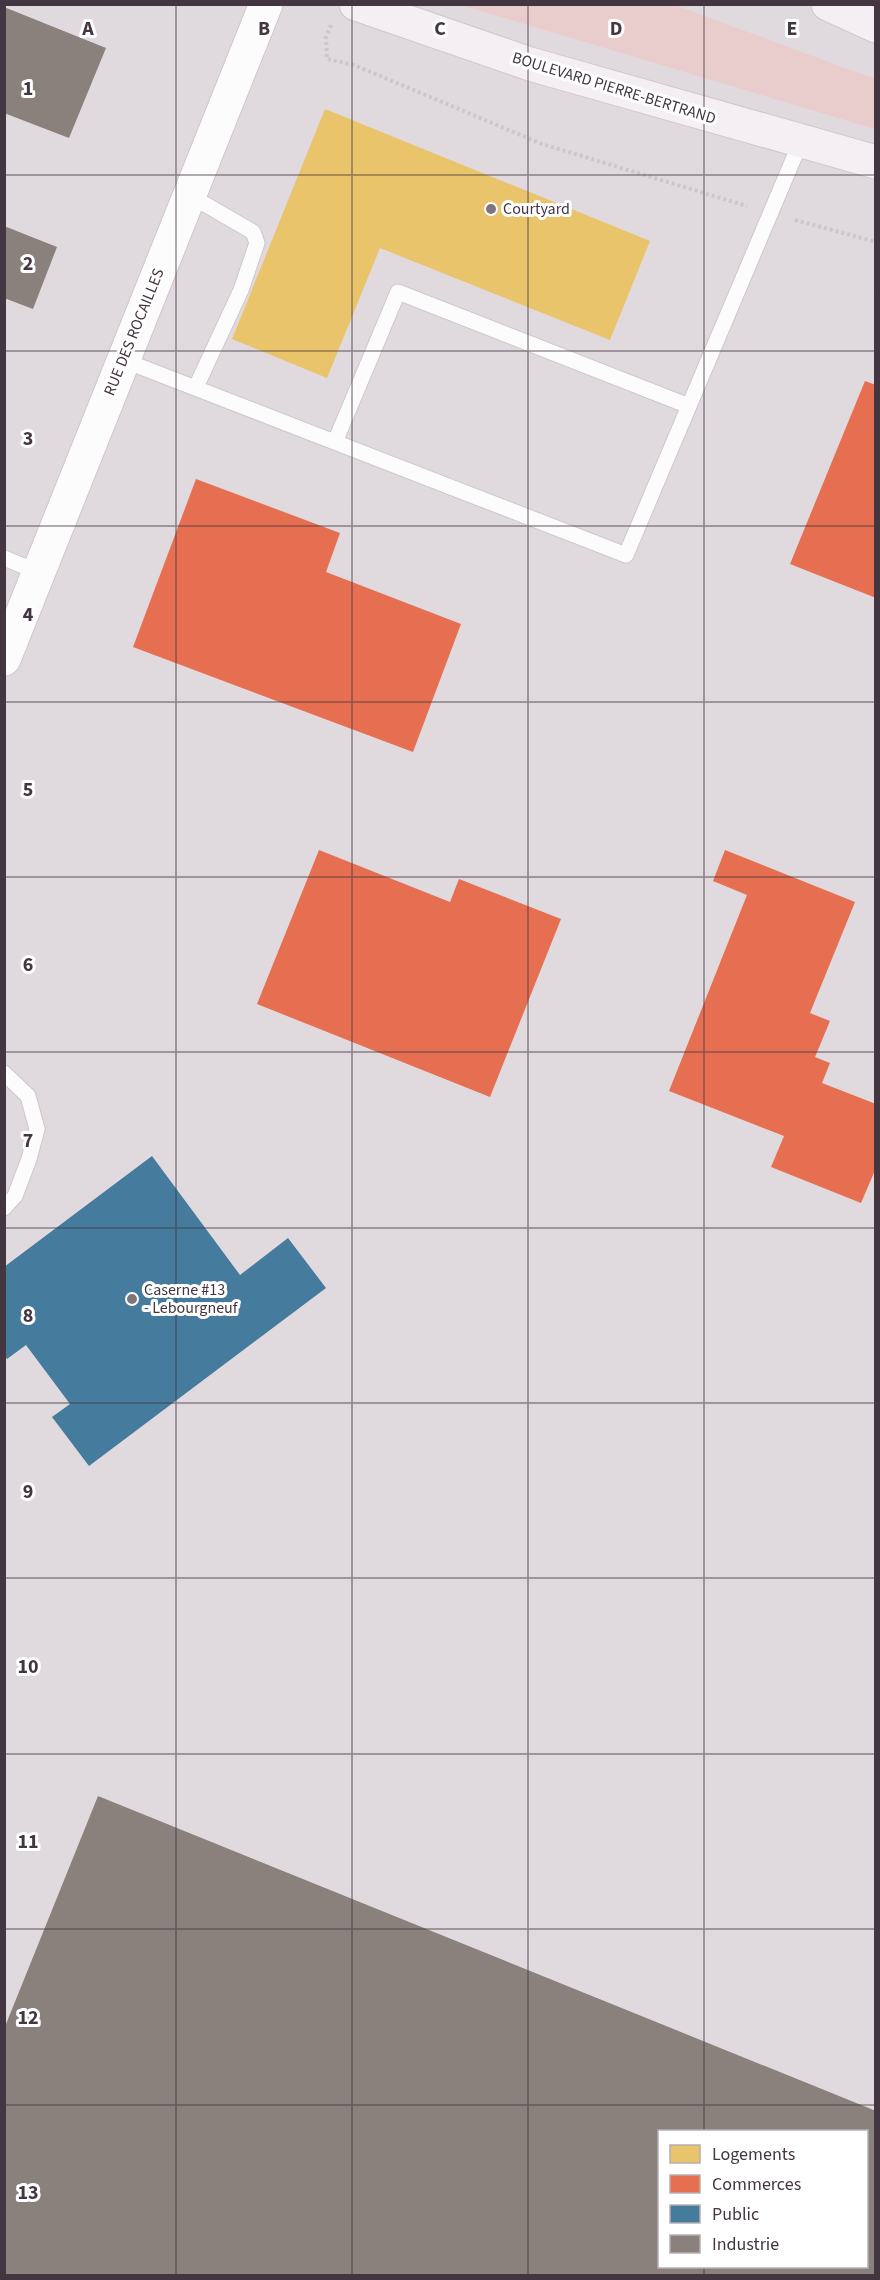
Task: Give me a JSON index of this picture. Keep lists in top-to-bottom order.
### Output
{
  "streets": {
    "main road": ["BOULEVARD PIERRE-BERTRAND"],
    "street": ["RUE DES ROCAILLES"]
  },
  "places": ["Courtyard", "Caserne #13 - Lebourgneuf"],
  "legend": [
    "Logements",
    "Commerces",
    "Public",
    "Industrie"
  ],
  "grid": {
    "columns": [
      "A",
      "B",
      "C",
      "D",
      "E"
    ],
    "rows": [
      "1",
      "2",
      "3",
      "4",
      "5",
      "6",
      "7",
      "8",
      "9",
      "10",
      "11",
      "12",
      "13"
    ]
  }
}
